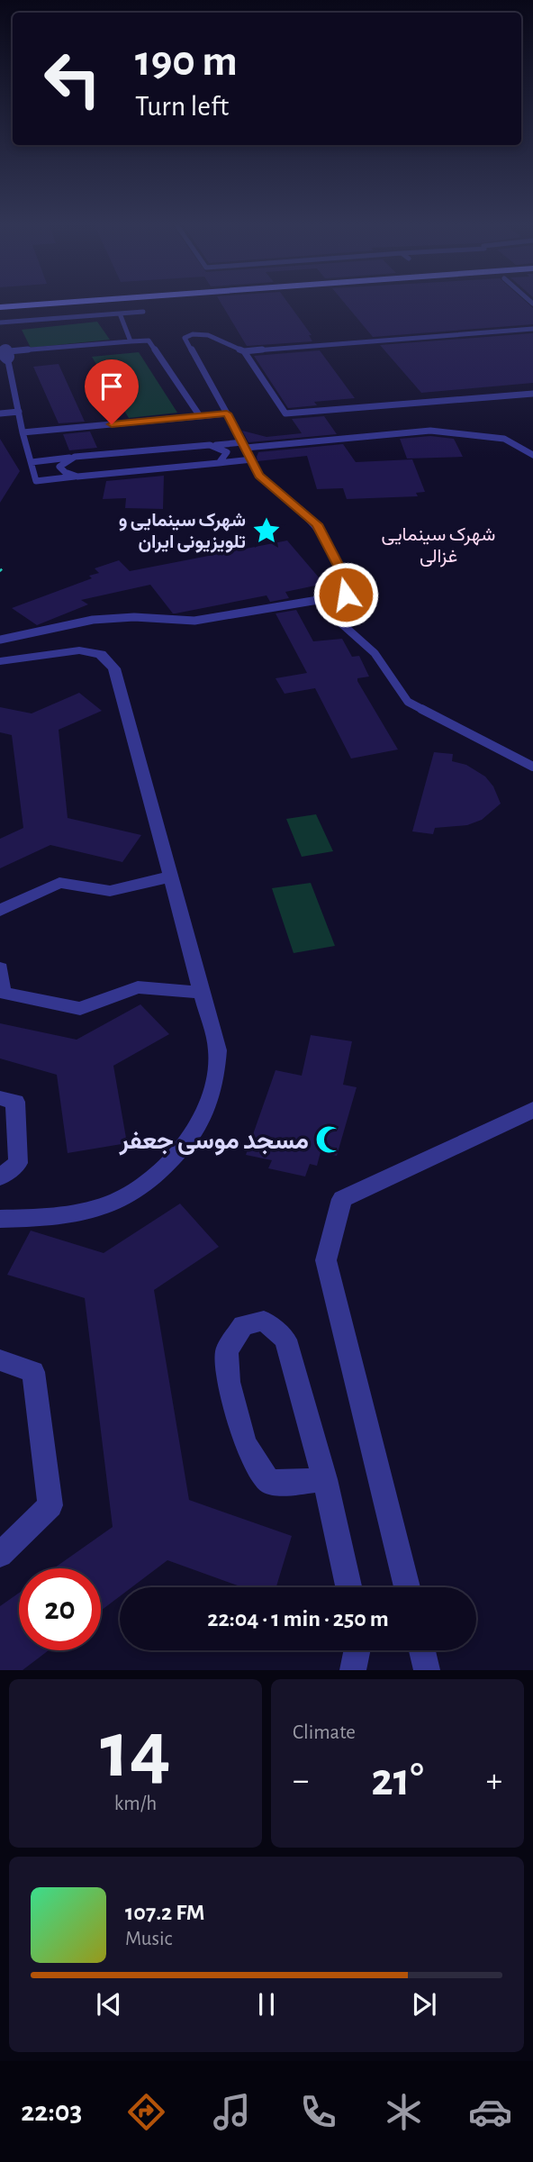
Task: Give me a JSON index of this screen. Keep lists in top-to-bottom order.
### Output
{
  "districts": ["شهرک سینمایی غزالی"],
  "places": {
    "place": ["شهرک سینمایی و تلویزیونی ایران"],
    "mosque": ["مسجد موسی جعفر"]
  },
  "page": {
    "turn": ["190 m", "Turn left"],
    "limit": "20",
    "trip": "22:04 · 1 min · 250 m",
    "tile": [
      ["14", "km/h"],
      "Climate"
    ],
    "heat": ["−", "21°", "+"],
    "song": ["107.2 FM", "Music"],
    "tabs": "22:03"
  }
}
